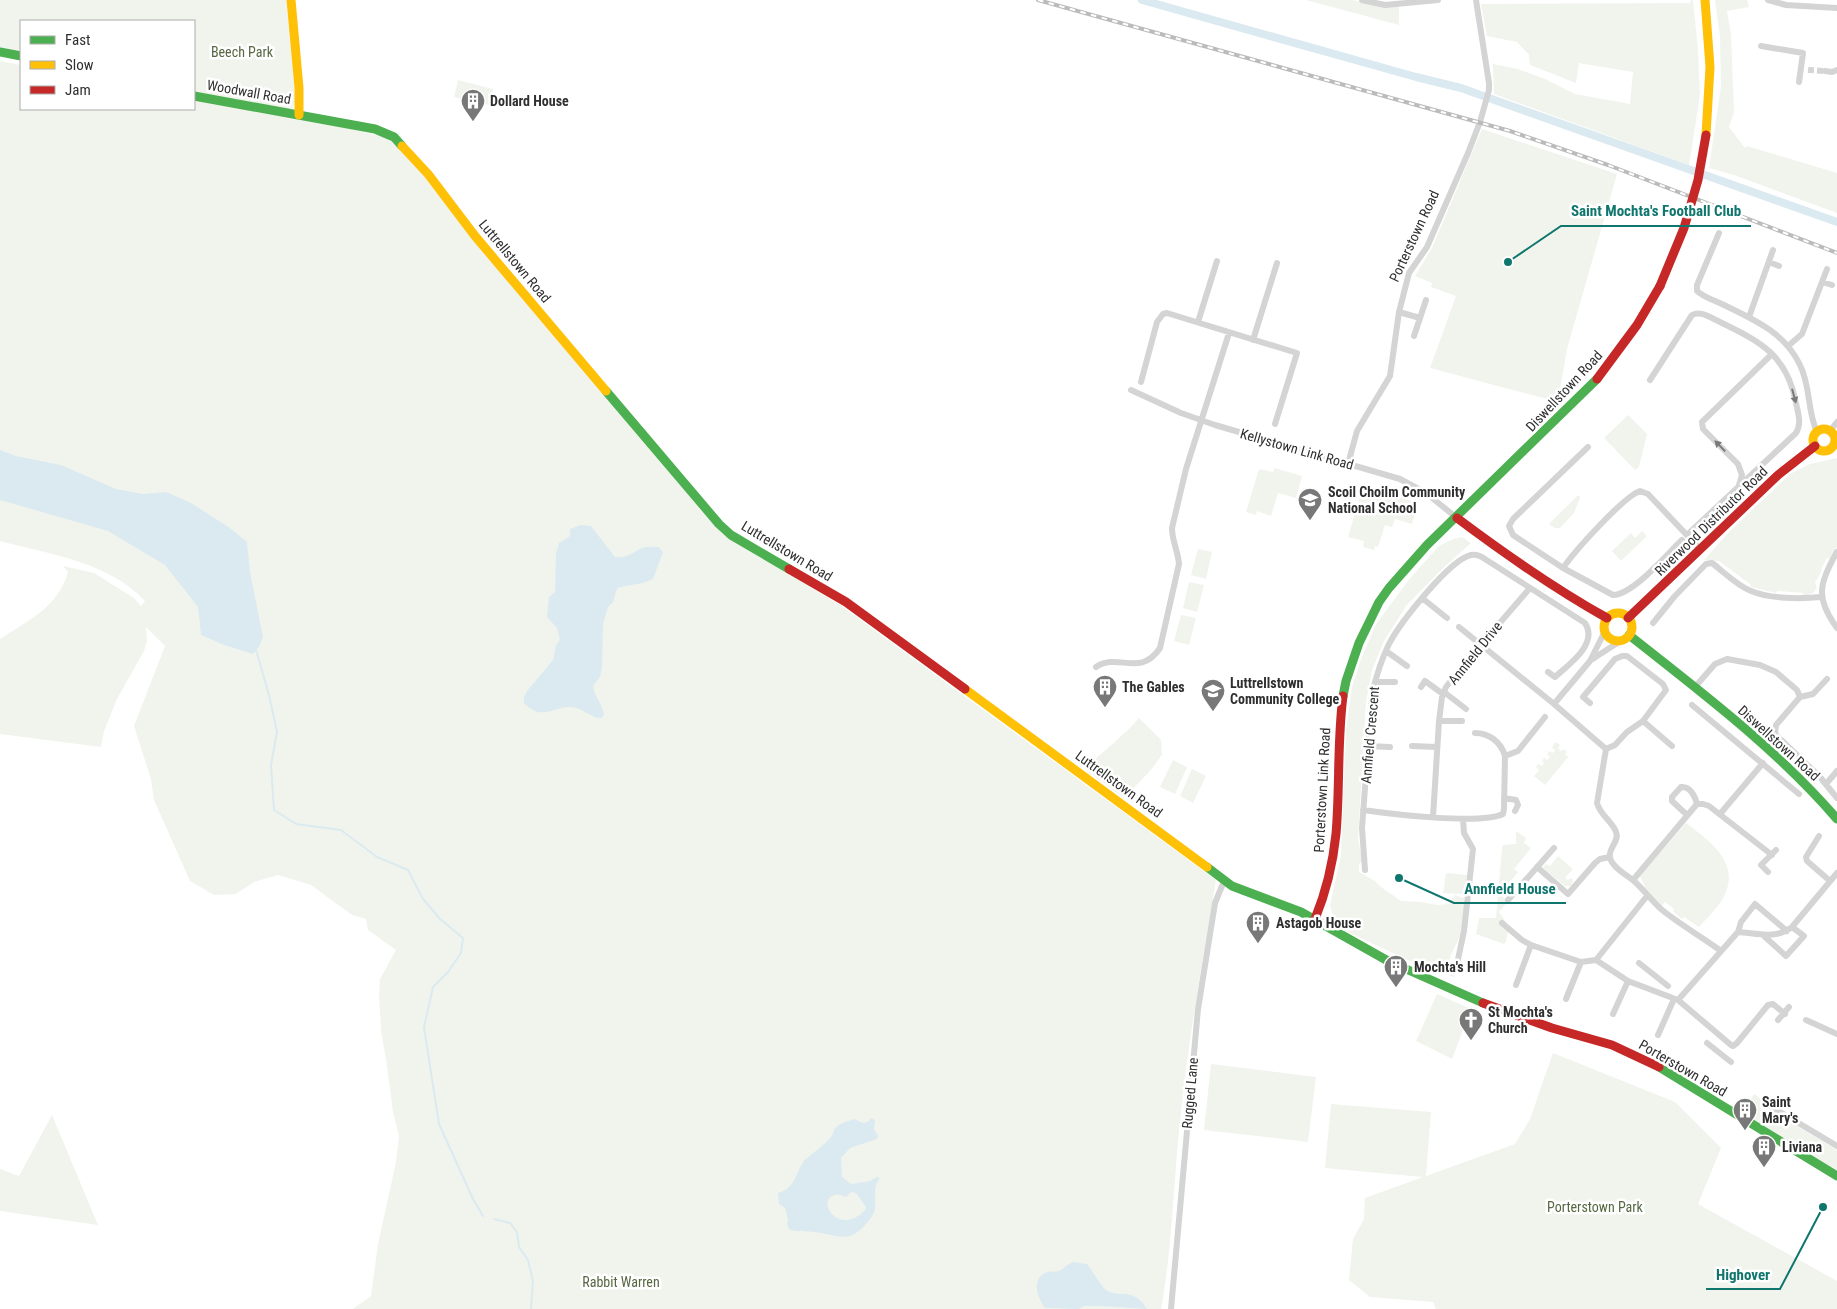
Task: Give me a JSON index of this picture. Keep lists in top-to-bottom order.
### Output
{
  "streets": {
    "street": [
      "Woodwall Road",
      "Porterstown Road",
      "Luttrellstown Road",
      "Diswellstown Road",
      "Kellystown Link Road",
      "Riverwood Distributor Road",
      "Annfield Drive",
      "Annfield Crescent",
      "Porterstown Link Road",
      "Rugged Lane"
    ]
  },
  "crossings": [
    ["Woodwall Road", "Luttrellstown Road"],
    ["Porterstown Road", "Luttrellstown Road"],
    ["Porterstown Road", "Kellystown Link Road"],
    ["Porterstown Road", "Porterstown Link Road"],
    ["Luttrellstown Road", "Porterstown Link Road"],
    ["Luttrellstown Road", "Rugged Lane"],
    ["Diswellstown Road", "Kellystown Link Road"],
    ["Diswellstown Road", "Riverwood Distributor Road"],
    ["Diswellstown Road", "Porterstown Link Road"],
    ["Kellystown Link Road", "Porterstown Link Road"],
    ["Annfield Drive", "Annfield Crescent"]
  ],
  "parks": ["Beech Park", "Porterstown Park", "Rabbit Warren"],
  "places": {
    "building": [
      "Dollard House",
      "The Gables",
      "Astagob House",
      "Mochta's Hill",
      "Saint Mary's",
      "Liviana"
    ],
    "other": ["Saint Mochta's Football Club", "Annfield House", "Highover"],
    "school or university": ["Scoil Choilm Community National School", "Luttrellstown Community College"],
    "church": ["St Mochta's Church"]
  },
  "legend": ["Fast", "Slow", "Jam"]
}
